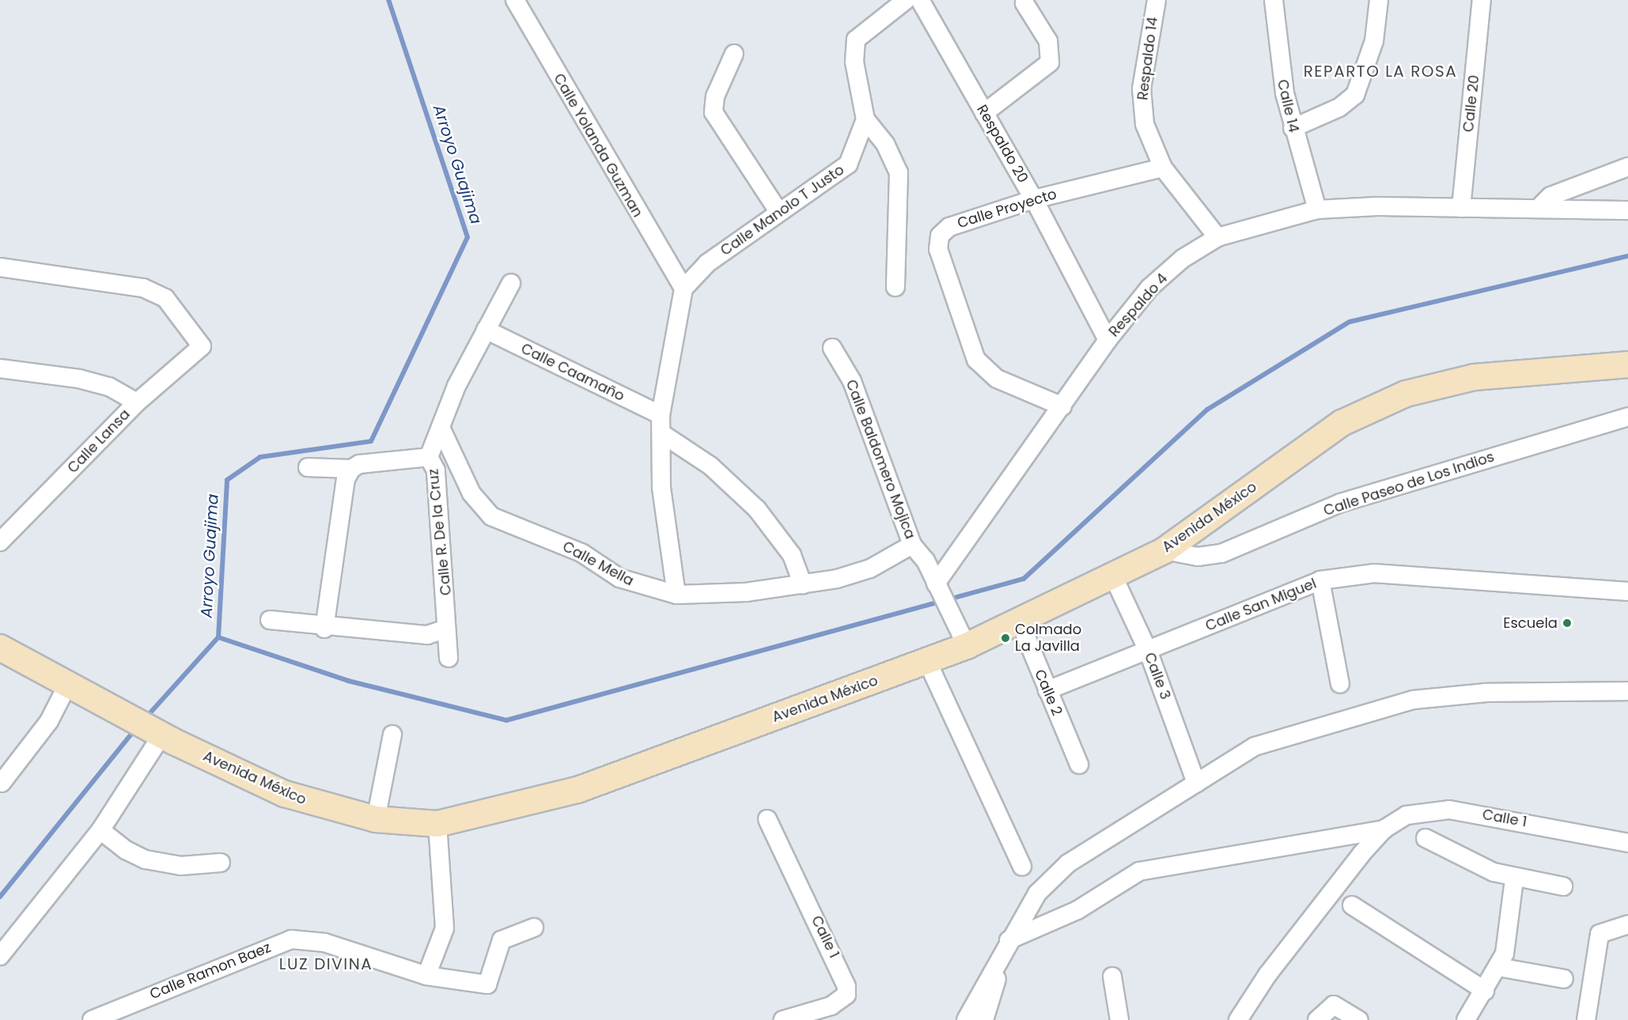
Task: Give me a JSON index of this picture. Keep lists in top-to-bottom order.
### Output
{
  "streets": {
    "street": [
      "Respaldo 14",
      "Calle 20",
      "Calle 14",
      "Respaldo 20",
      "Calle Yolanda Guzman",
      "Calle Proyecto",
      "Calle Manolo T Justo",
      "Respaldo 4",
      "Calle Caamaño",
      "Calle Lansa",
      "Calle Baldomero Mojica",
      "Calle Paseo de Los Indios",
      "Avenida México",
      "Calle R. De la Cruz",
      "Calle Mella",
      "Calle San Miguel",
      "Calle 3",
      "Calle 2",
      "Calle 1",
      "Calle Ramon Baez"
    ]
  },
  "crossings": [
    ["Respaldo 14", "Calle Proyecto"],
    ["Respaldo 14", "Respaldo 4"],
    ["Calle 20", "Respaldo 4"],
    ["Calle 14", "Respaldo 4"],
    ["Respaldo 20", "Calle Proyecto"],
    ["Respaldo 20", "Respaldo 4"],
    ["Calle Yolanda Guzman", "Calle Manolo T Justo"],
    ["Calle Proyecto", "Respaldo 4"],
    ["Respaldo 4", "Calle Baldomero Mojica"],
    ["Calle Caamaño", "Calle R. De la Cruz"],
    ["Calle Baldomero Mojica", "Avenida México"],
    ["Calle Baldomero Mojica", "Calle Mella"],
    ["Calle Paseo de Los Indios", "Avenida México"],
    ["Avenida México", "Calle 3"],
    ["Avenida México", "Calle 2"],
    ["Calle R. De la Cruz", "Calle Mella"],
    ["Calle San Miguel", "Calle 3"],
    ["Calle San Miguel", "Calle 2"]
  ],
  "districts": ["REPARTO LA ROSA", "LUZ DIVINA"],
  "water": ["Arroyo Guajima"],
  "places": ["Escuela", "Colmado La Javilla"]
}
